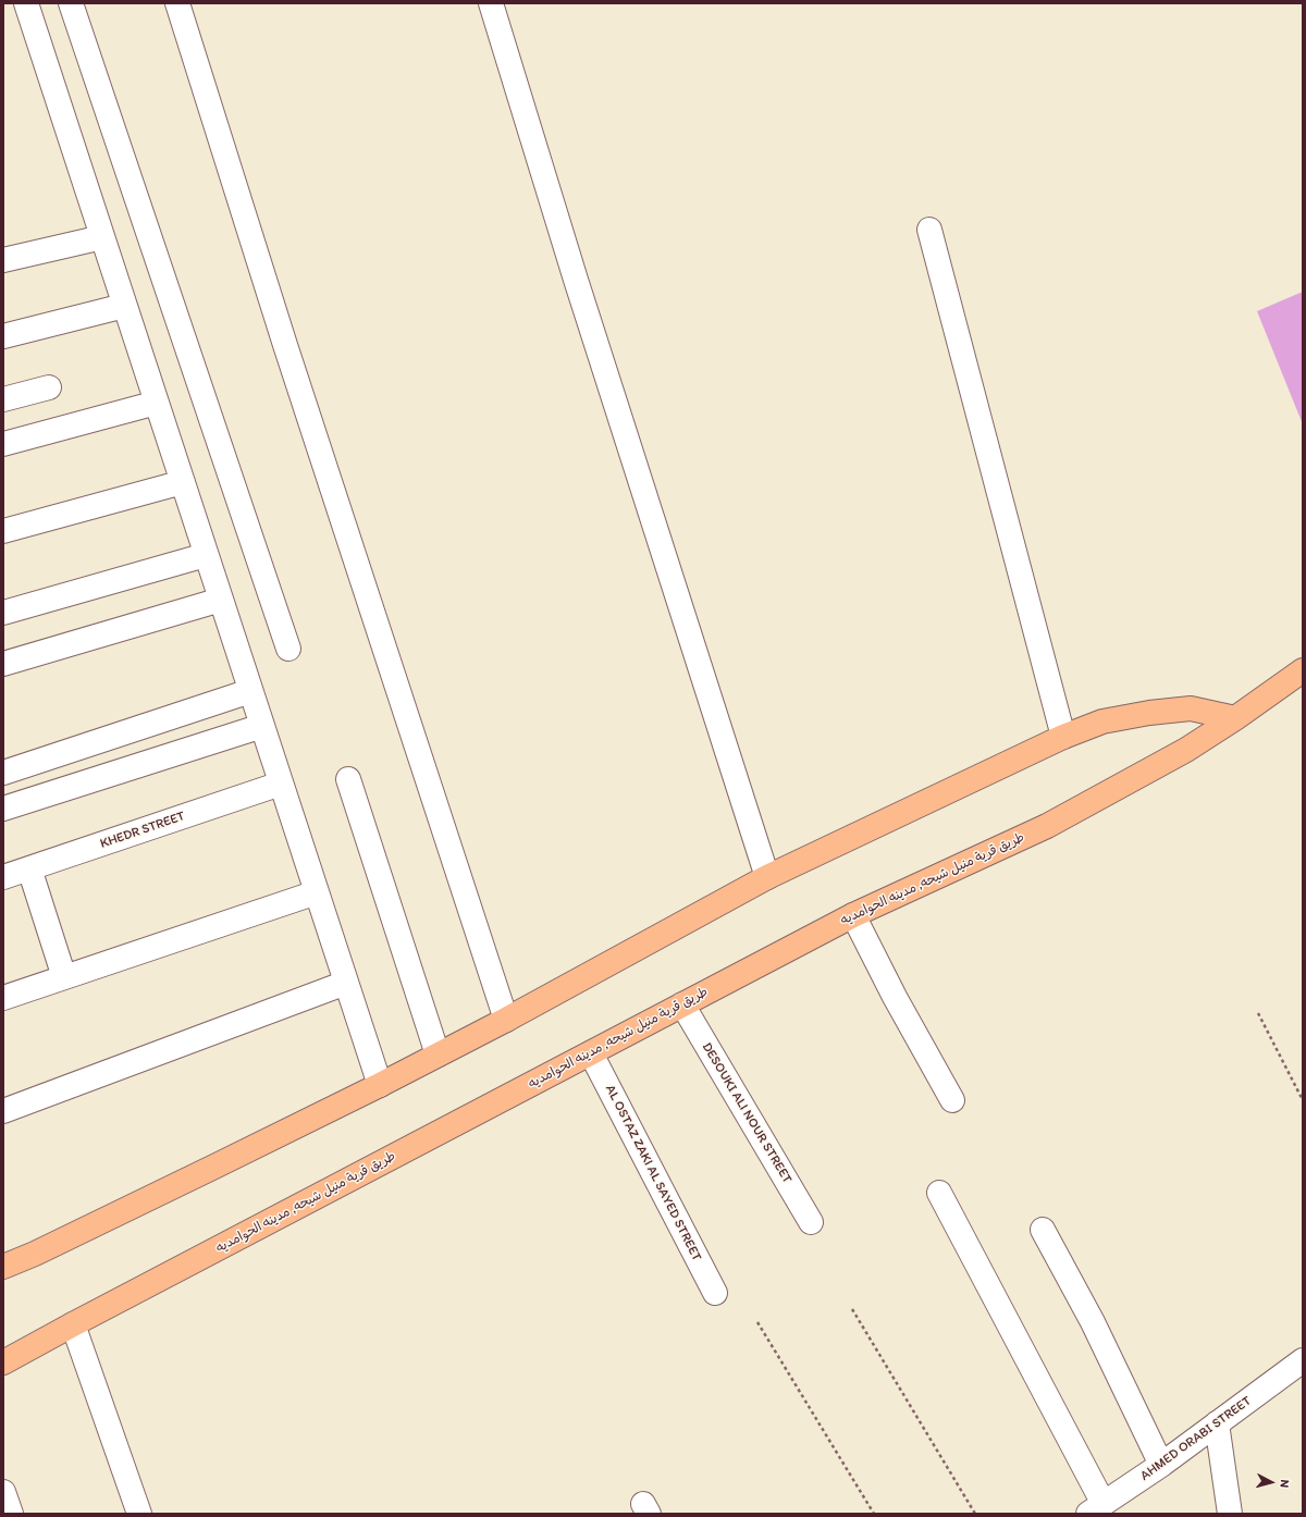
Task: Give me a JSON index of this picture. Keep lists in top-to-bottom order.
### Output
{
  "streets": {
    "main road": ["طريق قرية منيل شيحه, مدينه الحوامديه"],
    "street": [
      "KHEDR STREET",
      "DESOUKI ALI NOUR STREET",
      "AL OSTAZ ZAKI AL SAYED STREET",
      "AHMED ORABI STREET"
    ]
  },
  "crossings": [
    ["طريق قرية منيل شيحه, مدينه الحوامديه", "DESOUKI ALI NOUR STREET"],
    ["طريق قرية منيل شيحه, مدينه الحوامديه", "AL OSTAZ ZAKI AL SAYED STREET"]
  ],
  "north": "right"
}
